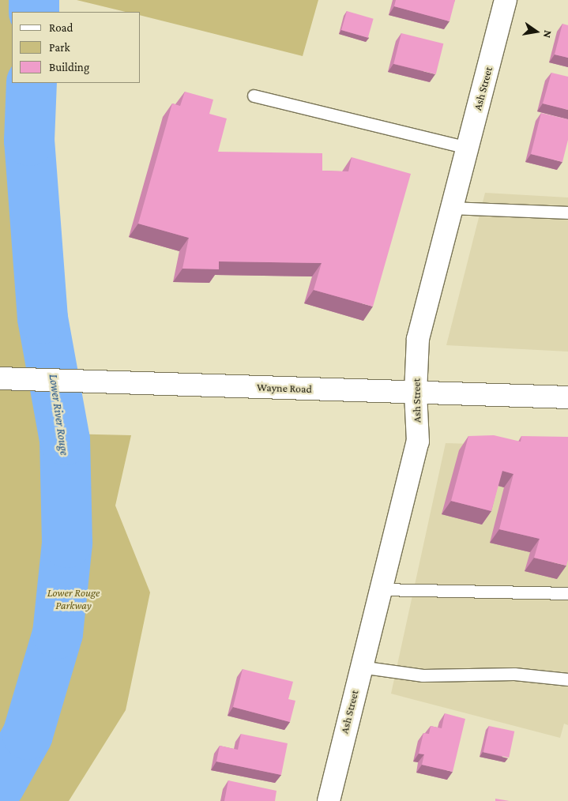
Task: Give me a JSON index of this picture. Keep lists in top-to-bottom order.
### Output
{
  "streets": {
    "street": ["Ash Street", "Wayne Road"]
  },
  "crossings": [
    ["Ash Street", "Wayne Road"]
  ],
  "water": ["Lower River Rouge"],
  "parks": ["Lower Rouge Parkway"],
  "legend": ["Road", "Park", "Building"],
  "north": "right"
}
